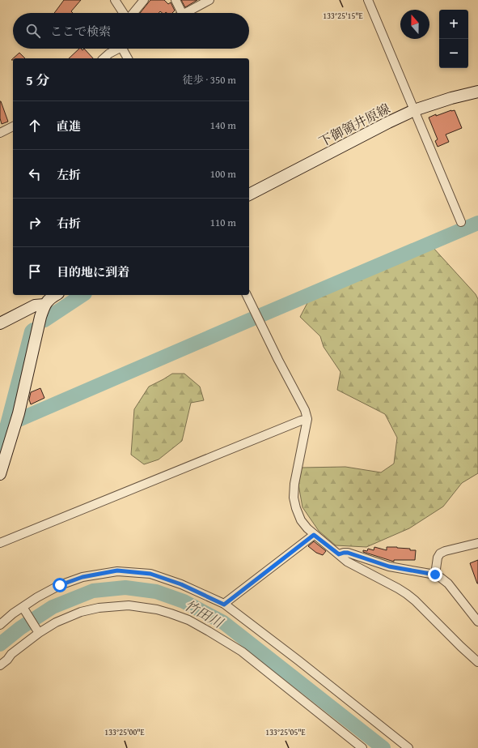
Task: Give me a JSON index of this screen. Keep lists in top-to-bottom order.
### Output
{
  "streets": {
    "main road": ["下御領井原線"]
  },
  "water": ["竹田川"],
  "north": "top",
  "page": {
    "map_buttons": ["+", "−"],
    "search": "ここで検索",
    "heading": ["5 分", "徒歩 · 350 m"],
    "list": [
      ["直進", "140 m"],
      ["左折", "100 m"],
      ["右折", "110 m"],
      "目的地に到着"
    ]
  },
  "coordinates": ["133°25'15\"E", "133°25'00\"E", "133°25'05\"E"]
}
